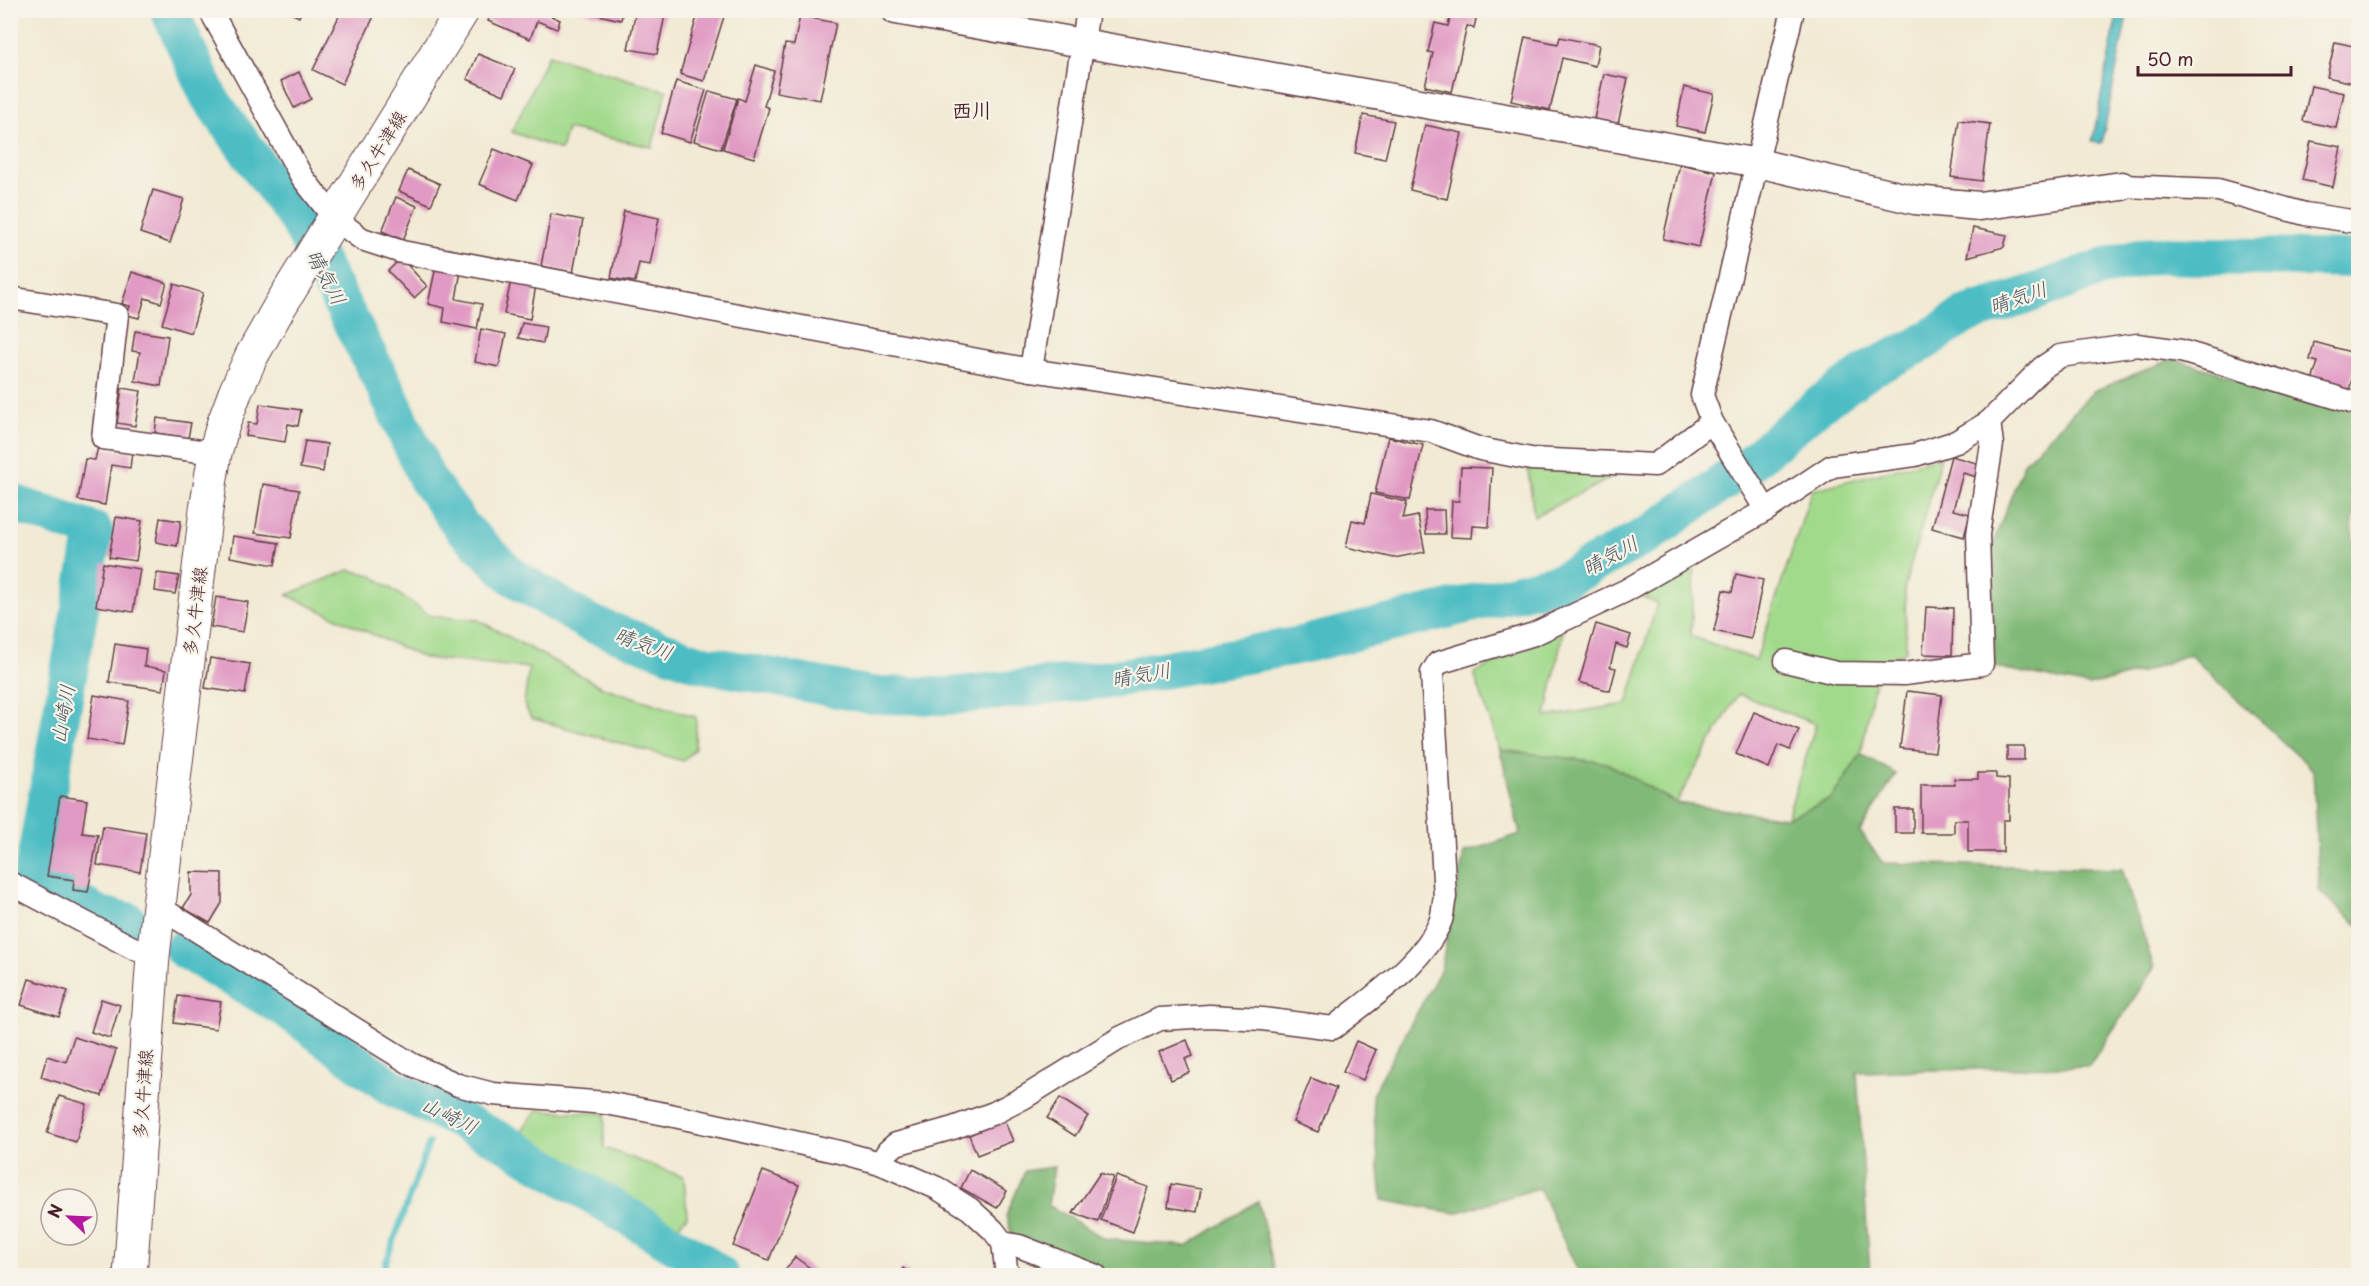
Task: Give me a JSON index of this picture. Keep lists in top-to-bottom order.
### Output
{
  "streets": {
    "main road": ["多久牛津線"]
  },
  "districts": ["西川"],
  "water": ["晴気川", "山崎川"],
  "scale_bar": "50 m",
  "north": "top left"
}
